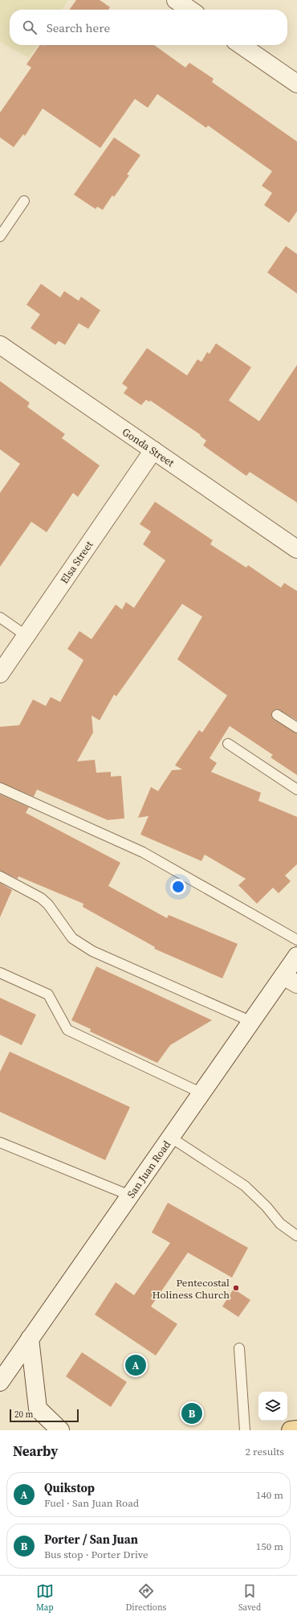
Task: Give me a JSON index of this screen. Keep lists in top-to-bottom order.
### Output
{
  "streets": {
    "street": ["Gonda Street", "Elsa Street", "San Juan Road"]
  },
  "crossings": [
    ["Gonda Street", "Elsa Street"]
  ],
  "places": ["Pentecostal Holiness Church"],
  "scale_bar": "20 m",
  "page": {
    "search": "Search here",
    "pins": ["A", "B"],
    "scale": "20 m",
    "heading": ["Nearby", "2 results"],
    "list": [
      {
        "mark": "A",
        "name": "Quikstop",
        "note": "Fuel · San Juan Road",
        "value": "140 m"
      },
      {
        "mark": "B",
        "name": "Porter / San Juan",
        "note": "Bus stop · Porter Drive",
        "value": "150 m"
      }
    ],
    "nav": ["Map", "Directions", "Saved"]
  }
}
